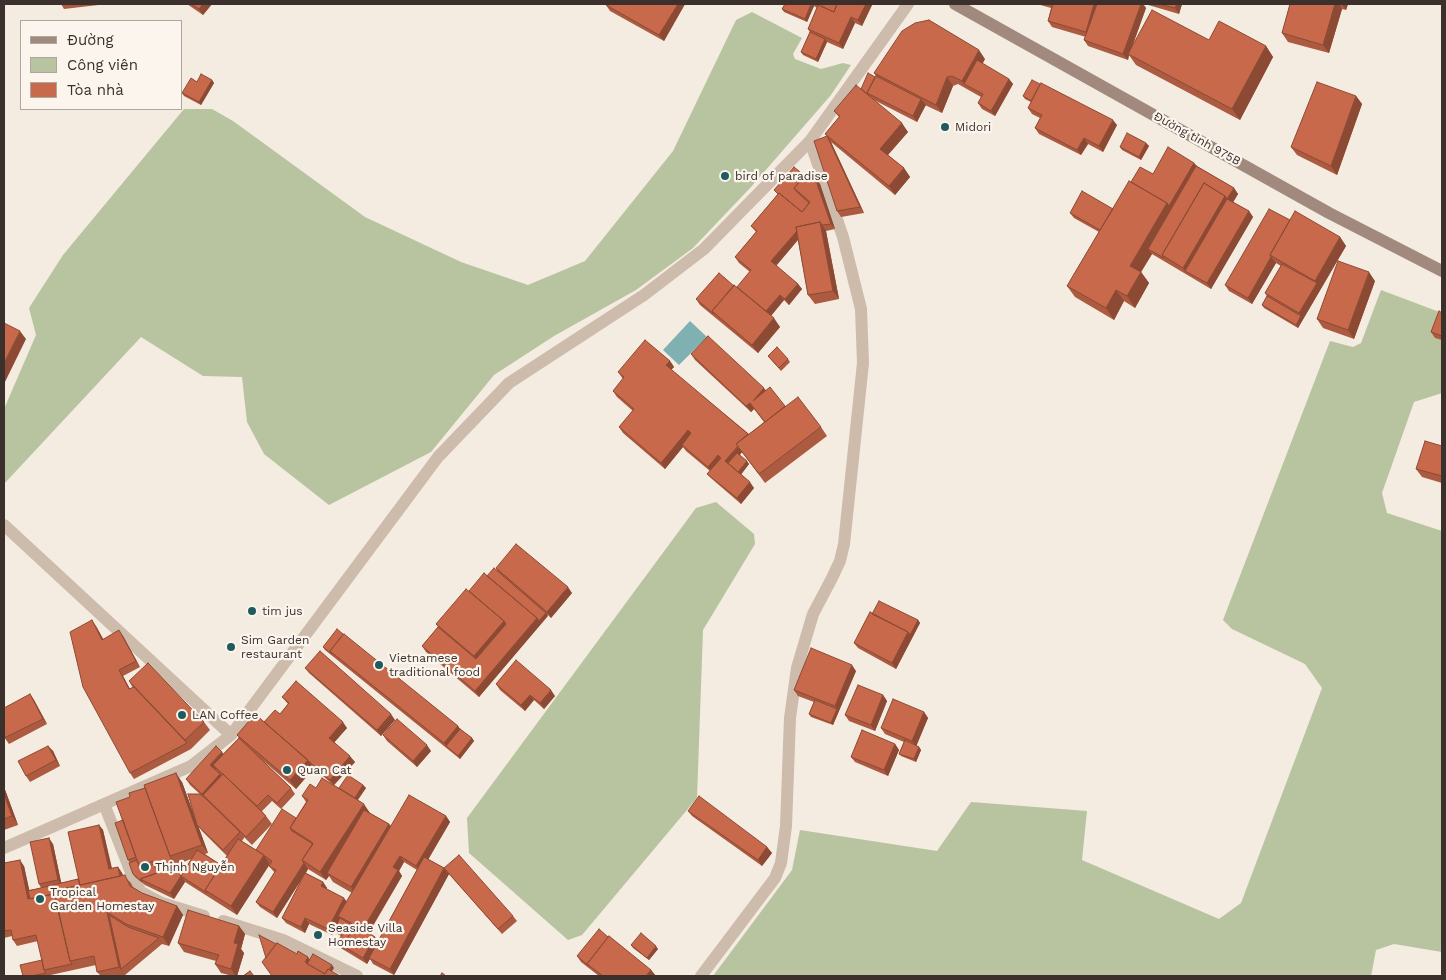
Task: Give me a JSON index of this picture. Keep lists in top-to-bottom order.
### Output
{
  "streets": {
    "main road": ["Đường tỉnh 975B"]
  },
  "places": [
    "Midori",
    "bird of paradise",
    "tim jus",
    "Sim Garden restaurant",
    "Vietnamese traditional food",
    "LAN Coffee",
    "Quan Cat",
    "Thịnh Nguyễn",
    "Tropical Garden Homestay",
    "Seaside Villa Homestay"
  ],
  "legend": ["Đường", "Công viên", "Tòa nhà"]
}
